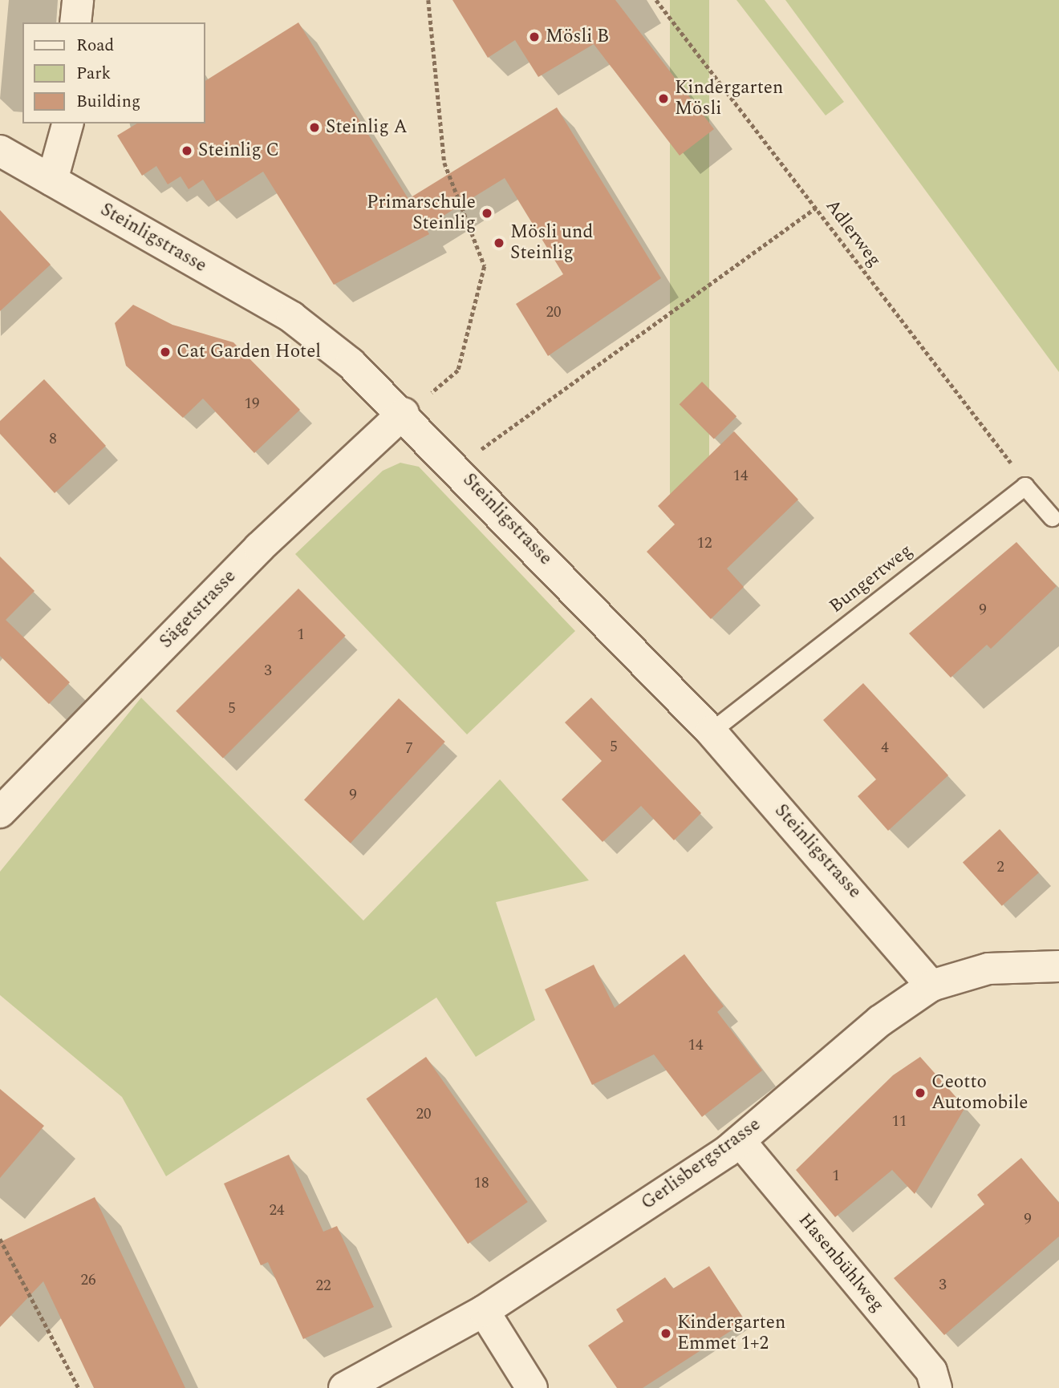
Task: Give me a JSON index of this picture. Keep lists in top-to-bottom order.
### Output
{
  "streets": {
    "street": [
      "Steinligstrasse",
      "Sägetstrasse",
      "Gerlisbergstrasse",
      "Hasenbühlweg"
    ],
    "lane": ["Bungertweg"],
    "path": ["Adlerweg"]
  },
  "crossings": [
    ["Adlerweg", "Bungertweg"],
    ["Steinligstrasse", "Bungertweg"],
    ["Steinligstrasse", "Sägetstrasse"],
    ["Steinligstrasse", "Gerlisbergstrasse"],
    ["Gerlisbergstrasse", "Hasenbühlweg"]
  ],
  "places": [
    "Mösli B",
    "Kindergarten Mösli",
    "Steinlig A",
    "Steinlig C",
    "Primarschule Steinlig",
    "Mösli und Steinlig",
    "Cat Garden Hotel",
    "Ceotto Automobile",
    "Kindergarten Emmet 1+2"
  ],
  "house_numbers": [
    "20",
    "19",
    "8",
    "14",
    "12",
    "9",
    "1",
    "3",
    "5",
    "5",
    "4",
    "7",
    "9",
    "2",
    "14",
    "20",
    "11",
    "1",
    "18",
    "24",
    "9",
    "26",
    "3",
    "22"
  ],
  "legend": ["Road", "Park", "Building"]
}
